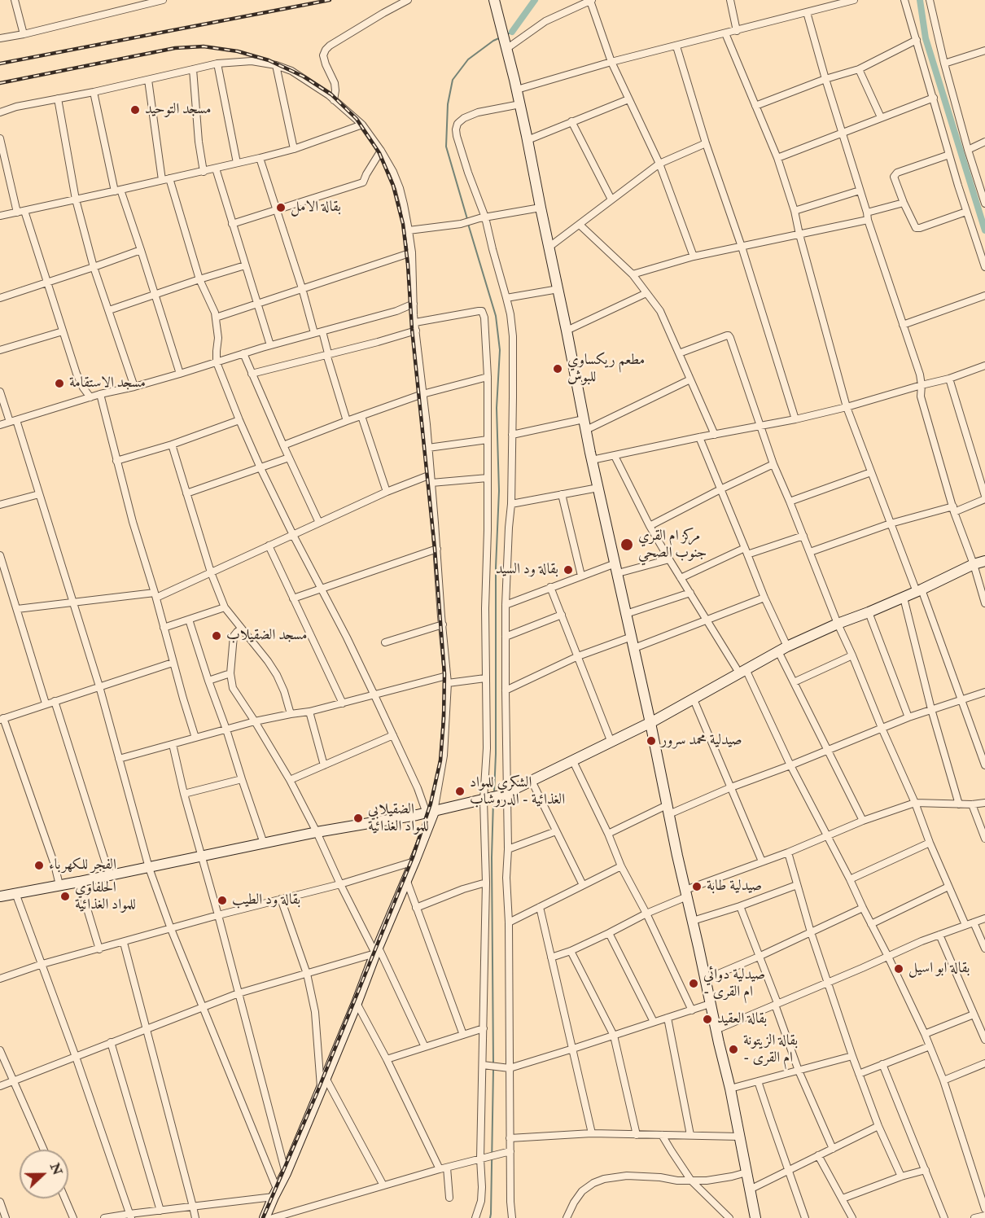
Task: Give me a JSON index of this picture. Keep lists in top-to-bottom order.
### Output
{
  "places": [
    "مسجد التوحيد",
    "بقالة الامل",
    "مطعم ريكساوي للبوش",
    "مسجد الاستقامة",
    "مركز ام القري جنوب الصحي",
    "بقالة ود السيد",
    "مسجد الضقيلاب",
    "صيدلية محمد سرور",
    "الشكري للمواد الغذائية - الدروشاب",
    "الضقيلابي للمواد الغذائية",
    "الفجر للكهرباء",
    "صيدلية طابة",
    "الحلفاوي للمواد الغذائية",
    "بقالة ود الطيب",
    "بقالة ابو اسيل",
    "صيدلية دوائي - ام القرى",
    "بقالة العقيد",
    "بقالة الزيتونة - ام القرى"
  ],
  "north": "right"
}
